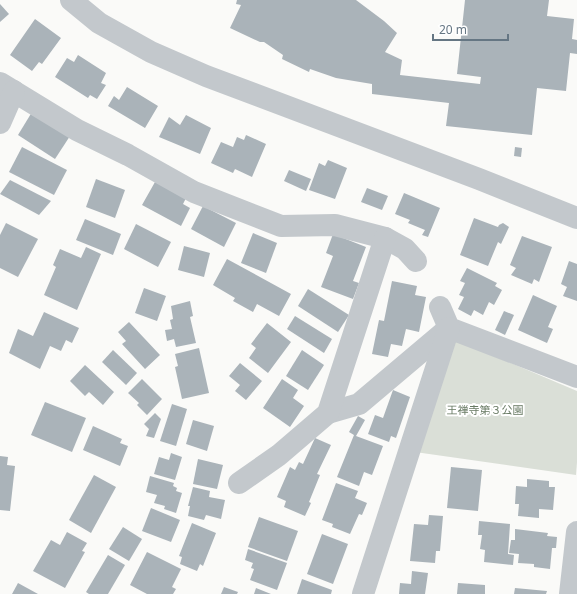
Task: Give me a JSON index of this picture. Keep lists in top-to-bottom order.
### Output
{
  "parks": ["王禅寺第３公園"],
  "scale_bar": "20 m"
}
